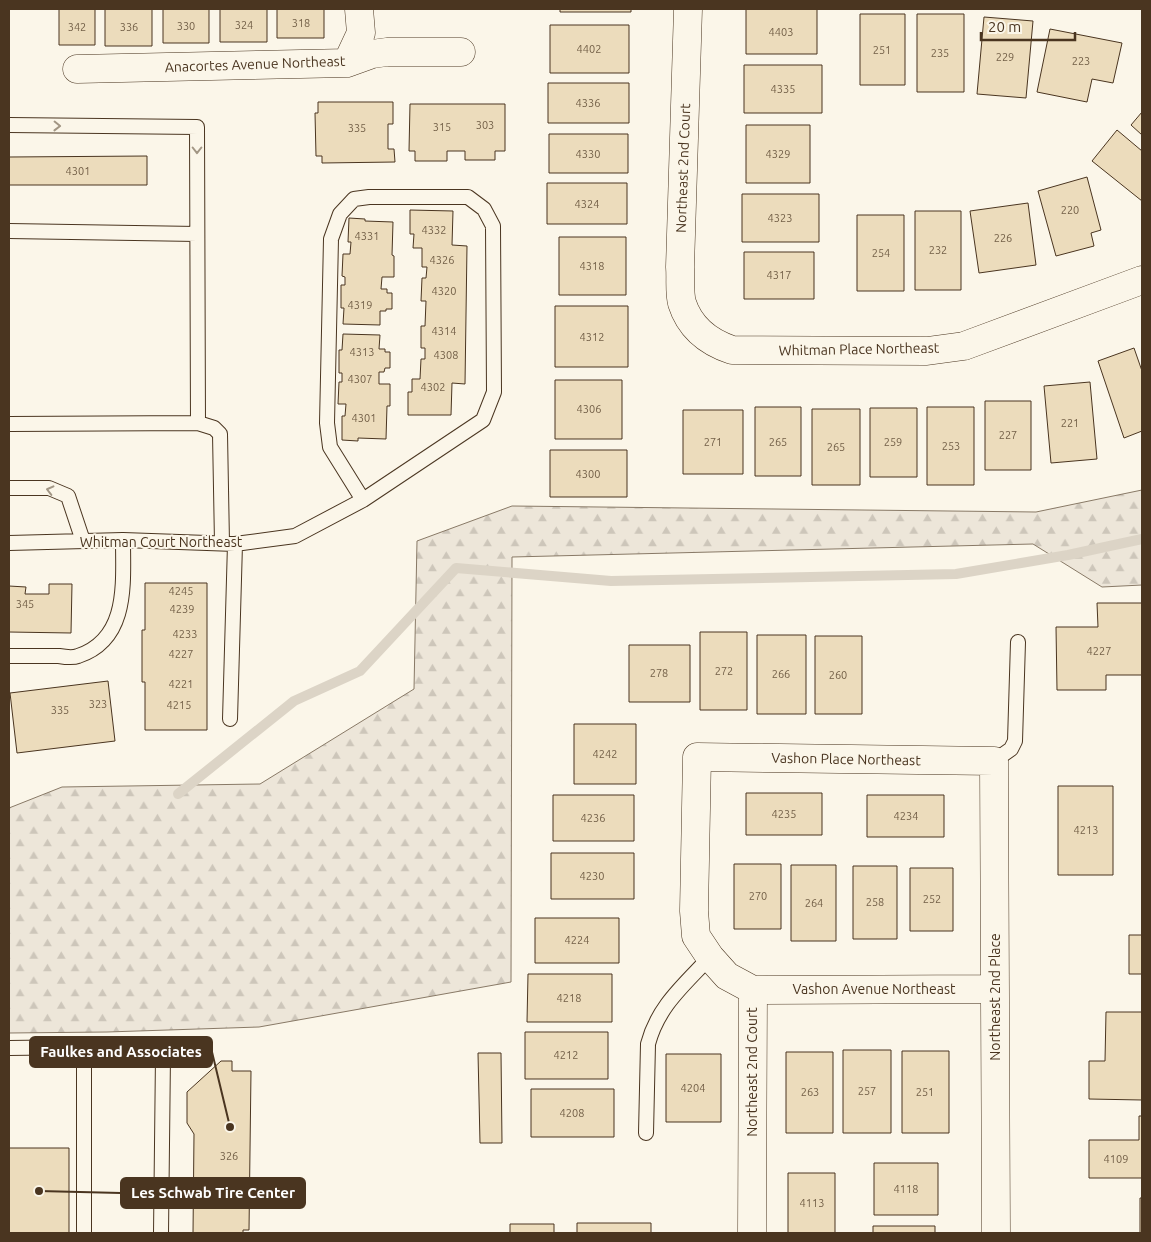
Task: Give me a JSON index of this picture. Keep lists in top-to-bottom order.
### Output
{
  "streets": {
    "street": [
      "Anacortes Avenue Northeast",
      "Northeast 2nd Court",
      "Whitman Place Northeast",
      "Vashon Place Northeast",
      "Vashon Avenue Northeast",
      "Northeast 2nd Place"
    ],
    "lane": ["Whitman Court Northeast"]
  },
  "crossings": [
    ["Northeast 2nd Court", "Whitman Place Northeast"],
    ["Northeast 2nd Court", "Vashon Place Northeast"],
    ["Northeast 2nd Court", "Vashon Avenue Northeast"],
    ["Vashon Place Northeast", "Northeast 2nd Place"],
    ["Vashon Avenue Northeast", "Northeast 2nd Place"]
  ],
  "places": ["Faulkes and Associates", "Les Schwab Tire Center"],
  "house_numbers": [
    "318",
    "324",
    "330",
    "342",
    "336",
    "4403",
    "4402",
    "251",
    "235",
    "229",
    "223",
    "4335",
    "4336",
    "303",
    "315",
    "335",
    "4330",
    "4329",
    "4301",
    "4324",
    "220",
    "4323",
    "4332",
    "4331",
    "226",
    "232",
    "254",
    "4326",
    "4318",
    "4317",
    "4320",
    "4319",
    "4314",
    "4312",
    "4313",
    "4308",
    "4307",
    "4302",
    "4306",
    "4301",
    "221",
    "227",
    "271",
    "265",
    "259",
    "253",
    "265",
    "4300",
    "4245",
    "345",
    "4239",
    "4233",
    "4227",
    "4227",
    "272",
    "278",
    "266",
    "260",
    "4221",
    "323",
    "4215",
    "335",
    "4242",
    "4235",
    "4234",
    "4236",
    "4213",
    "4230",
    "270",
    "252",
    "258",
    "264",
    "4224",
    "4218",
    "4212",
    "4204",
    "257",
    "263",
    "251",
    "4208",
    "326",
    "4109",
    "4118",
    "4113"
  ],
  "scale_bar": "20 m"
}
